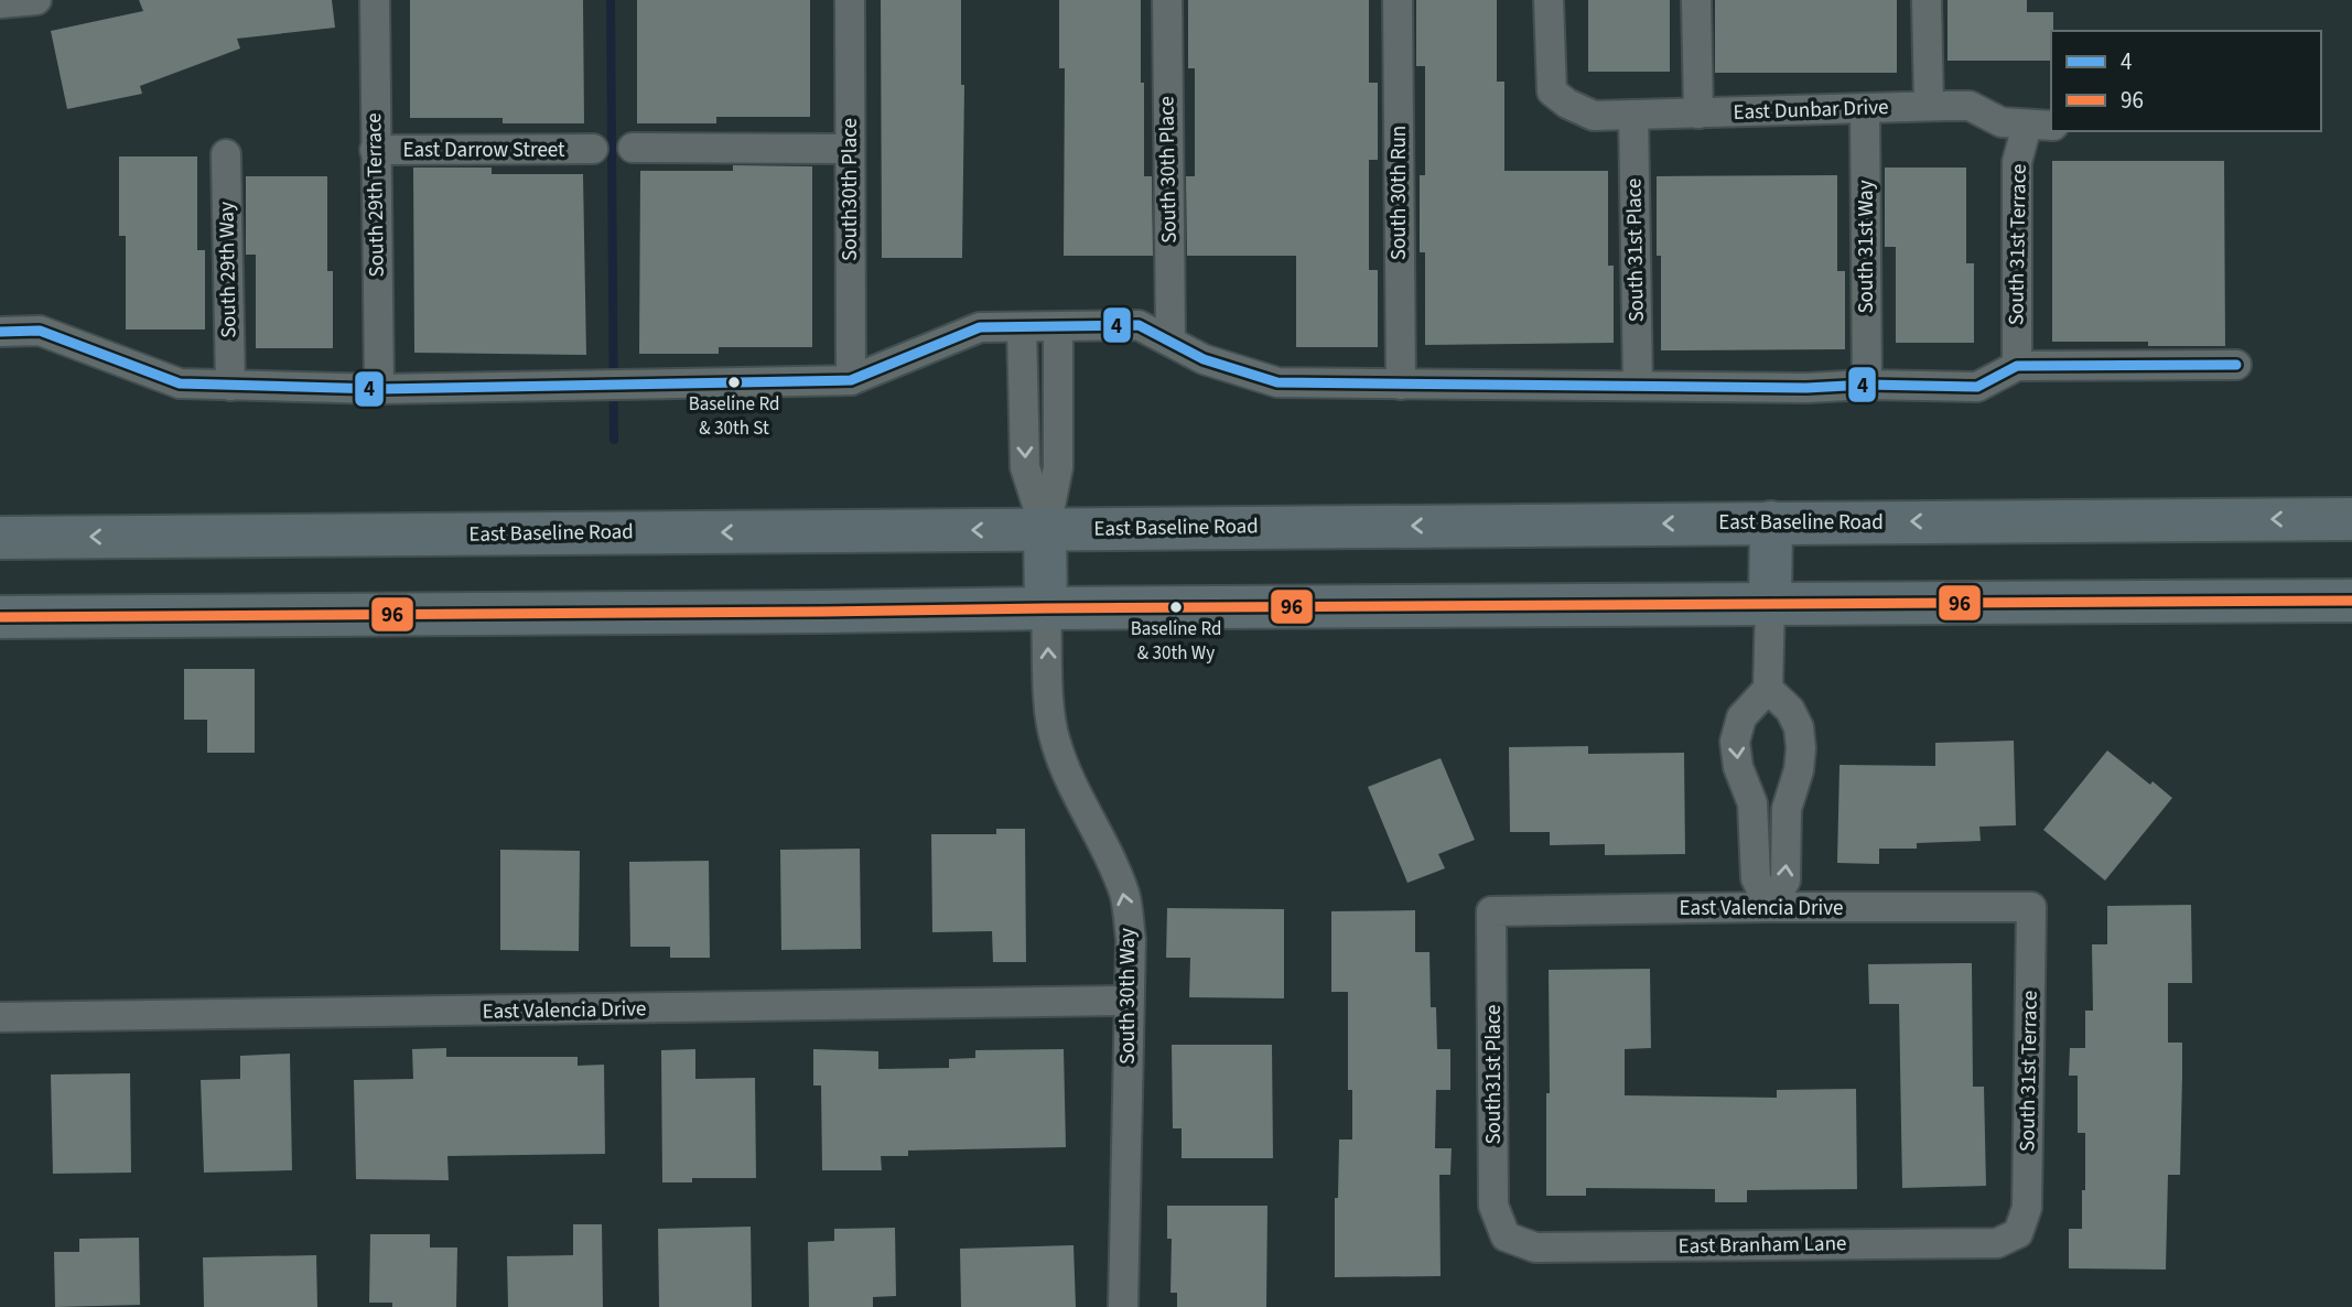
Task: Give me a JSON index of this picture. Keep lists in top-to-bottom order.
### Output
{
  "streets": {
    "main road": ["East Baseline Road"],
    "street": [
      "East Dunbar Drive",
      "East Darrow Street",
      "South 30th Place",
      "South30th Place",
      "South 30th Run",
      "South 29th Terrace",
      "South 31st Terrace",
      "South 31st Way",
      "South 31st Place",
      "South 29th Way",
      "East Valencia Drive",
      "South 30th Way",
      "South31st Place",
      "East Branham Lane"
    ]
  },
  "crossings": [
    ["East Dunbar Drive", "South 31st Terrace"],
    ["East Dunbar Drive", "South 31st Way"],
    ["East Dunbar Drive", "South 31st Place"],
    ["East Darrow Street", "South 29th Terrace"],
    ["South 31st Terrace", "East Valencia Drive"],
    ["South 31st Terrace", "East Branham Lane"],
    ["East Valencia Drive", "South 30th Way"],
    ["East Valencia Drive", "South31st Place"],
    ["South31st Place", "East Branham Lane"]
  ],
  "one_way": ["South 30th Way"],
  "places": ["Baseline Rd & 30th St", "Baseline Rd & 30th Wy"],
  "lines": ["transit line 4", "transit line 96"],
  "legend": ["4", "96"]
}
